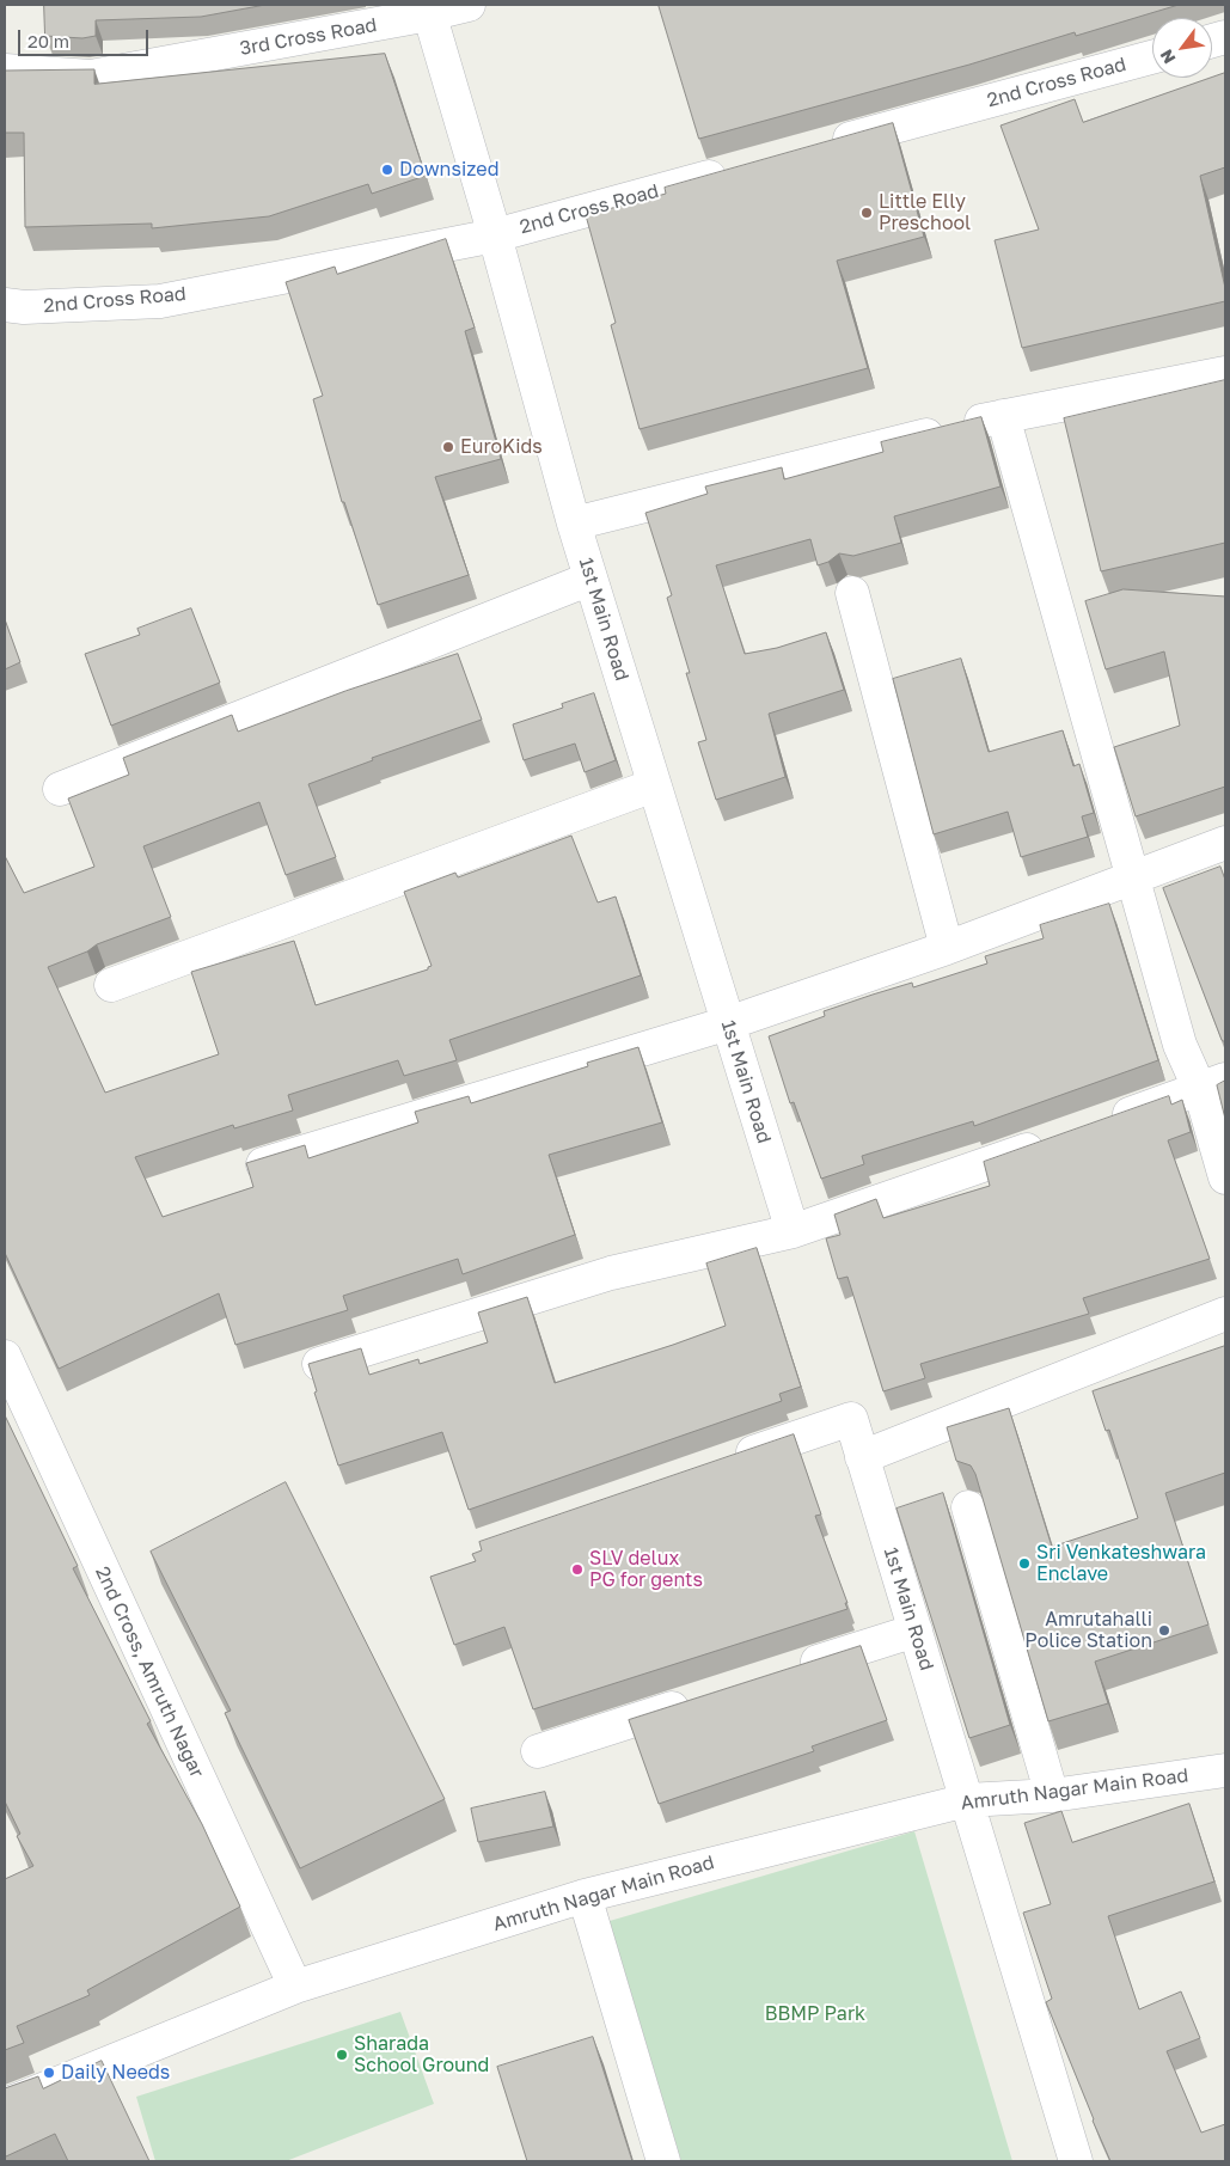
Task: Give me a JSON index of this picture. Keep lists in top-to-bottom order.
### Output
{
  "streets": {
    "street": [
      "3rd Cross Road",
      "2nd Cross Road",
      "1st Main Road",
      "2nd Cross, Amruth Nagar",
      "Amruth Nagar Main Road"
    ]
  },
  "crossings": [
    ["3rd Cross Road", "1st Main Road"],
    ["2nd Cross Road", "1st Main Road"],
    ["1st Main Road", "Amruth Nagar Main Road"],
    ["2nd Cross, Amruth Nagar", "Amruth Nagar Main Road"]
  ],
  "parks": ["BBMP Park"],
  "places": [
    "Downsized",
    "Little Elly Preschool",
    "EuroKids",
    "Sri Venkateshwara Enclave",
    "SLV delux PG for gents",
    "Amrutahalli Police Station",
    "Sharada School Ground",
    "Daily Needs"
  ],
  "scale_bar": "20 m",
  "north": "bottom left"
}
